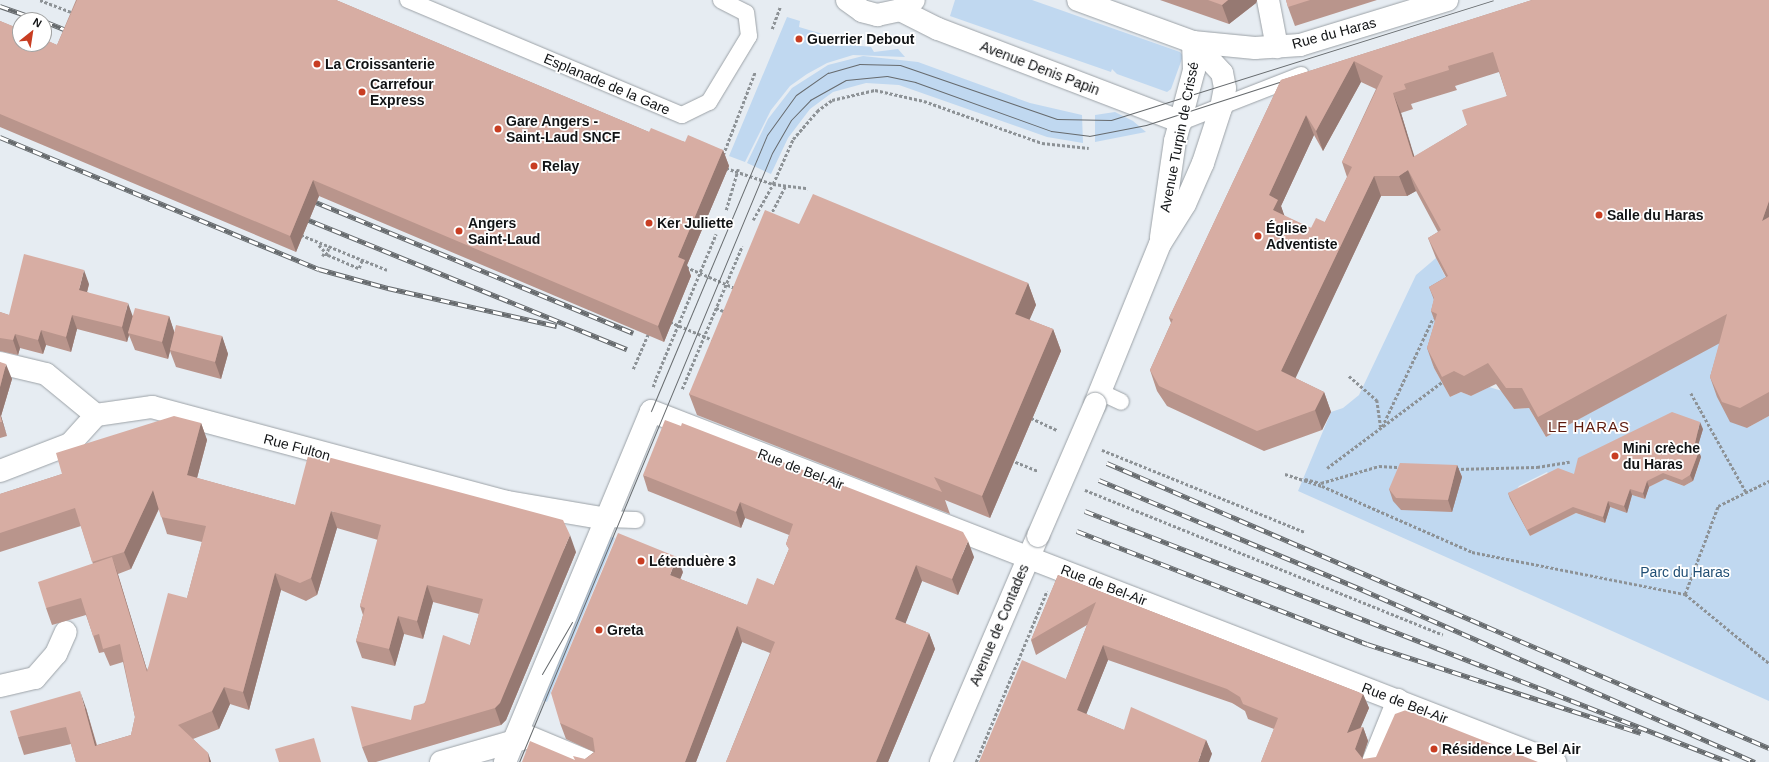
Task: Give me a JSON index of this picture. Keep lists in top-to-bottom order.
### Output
{
  "streets": {
    "street": [
      "Rue du Haras",
      "Avenue Denis Papin",
      "Avenue Turpin de Crissé",
      "Rue Fulton",
      "Rue de Bel-Air",
      "Avenue de Contades"
    ],
    "lane": ["Esplanade de la Gare"]
  },
  "crossings": [
    ["Rue du Haras", "Avenue Turpin de Crissé"],
    ["Avenue Denis Papin", "Avenue Turpin de Crissé"],
    ["Avenue Turpin de Crissé", "Avenue de Contades"],
    ["Rue Fulton", "Rue de Bel-Air"],
    ["Rue de Bel-Air", "Avenue de Contades"]
  ],
  "districts": ["LE HARAS"],
  "parks": ["Parc du Haras"],
  "places": [
    "Guerrier Debout",
    "La Croissanterie",
    "Carrefour Express",
    "Gare Angers - Saint-Laud SNCF",
    "Relay",
    "Salle du Haras",
    "Ker Juliette",
    "Angers Saint-Laud",
    "Église Adventiste",
    "Mini crèche du Haras",
    "Létenduère 3",
    "Greta",
    "Résidence Le Bel Air"
  ],
  "north": "top right"
}
